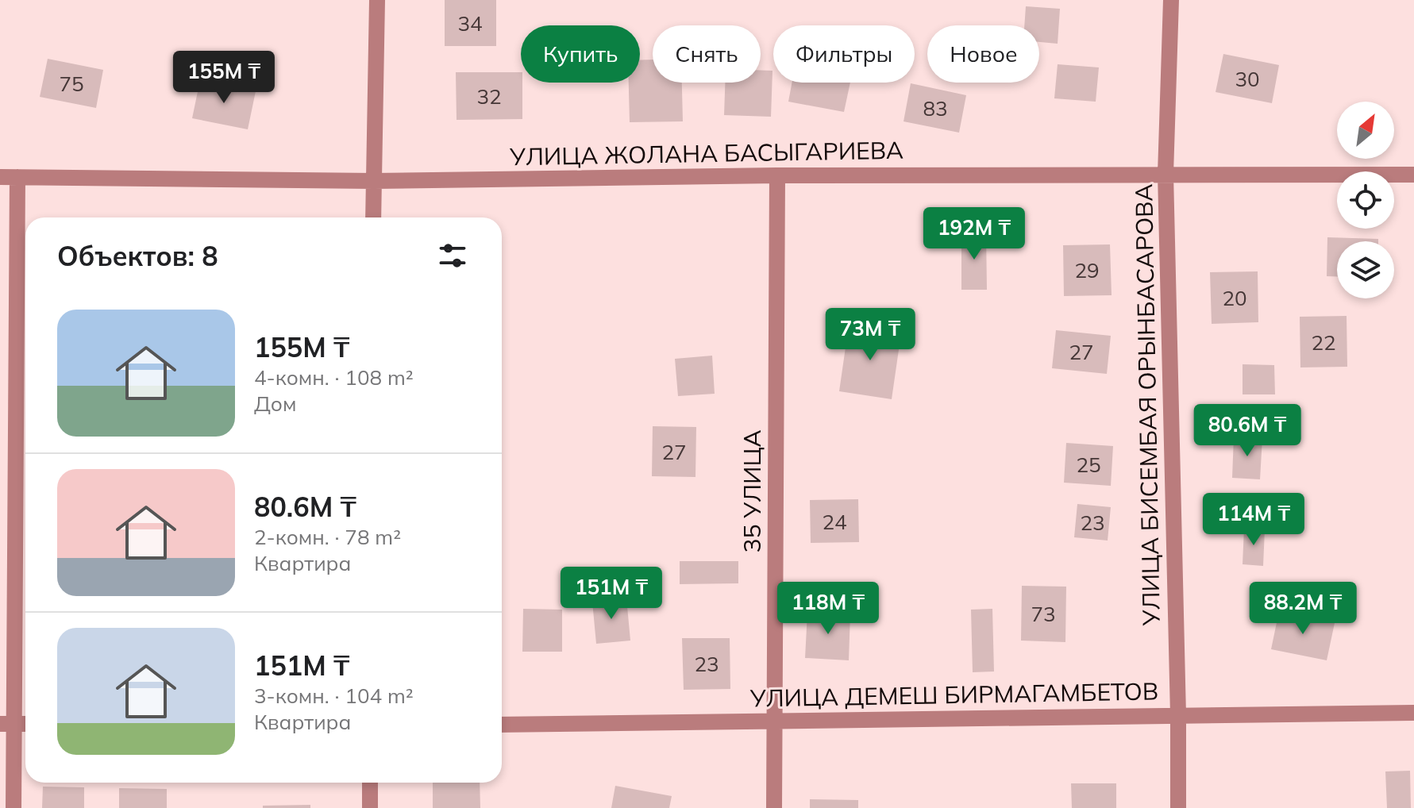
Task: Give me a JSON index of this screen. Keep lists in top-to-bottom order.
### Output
{
  "streets": {
    "street": [
      "УЛИЦА ЖОЛАНА БАСЫГАРИЕВА",
      "УЛИЦА БИСЕМБАЯ ОРЫНБАСАРОВА",
      "35 УЛИЦА",
      "УЛИЦА ДЕМЕШ БИРМАГАМБЕТОВ"
    ]
  },
  "crossings": [
    ["УЛИЦА ЖОЛАНА БАСЫГАРИЕВА", "УЛИЦА БИСЕМБАЯ ОРЫНБАСАРОВА"],
    ["УЛИЦА ЖОЛАНА БАСЫГАРИЕВА", "35 УЛИЦА"],
    ["УЛИЦА БИСЕМБАЯ ОРЫНБАСАРОВА", "УЛИЦА ДЕМЕШ БИРМАГАМБЕТОВ"],
    ["35 УЛИЦА", "УЛИЦА ДЕМЕШ БИРМАГАМБЕТОВ"]
  ],
  "house_numbers": [
    "34",
    "30",
    "75",
    "32",
    "83",
    "29",
    "20",
    "22",
    "27",
    "27",
    "25",
    "24",
    "23",
    "73",
    "23"
  ],
  "north": "top right",
  "page": {
    "chip": [
      "Купить",
      "Снять",
      "Фильтры",
      "Новое"
    ],
    "price": [
      "155M ₸",
      "192M ₸",
      "73M ₸",
      "80.6M ₸",
      "114M ₸",
      "151M ₸",
      "118M ₸",
      "88.2M ₸"
    ],
    "heading": "Объектов: 8",
    "list": [
      {
        "name": "155M ₸",
        "note": "4-комн. · 108 m² · Дом"
      },
      {
        "name": "80.6M ₸",
        "note": "2-комн. · 78 m² · Квартира"
      },
      {
        "name": "151M ₸",
        "note": "3-комн. · 104 m² · Квартира"
      }
    ]
  }
}
